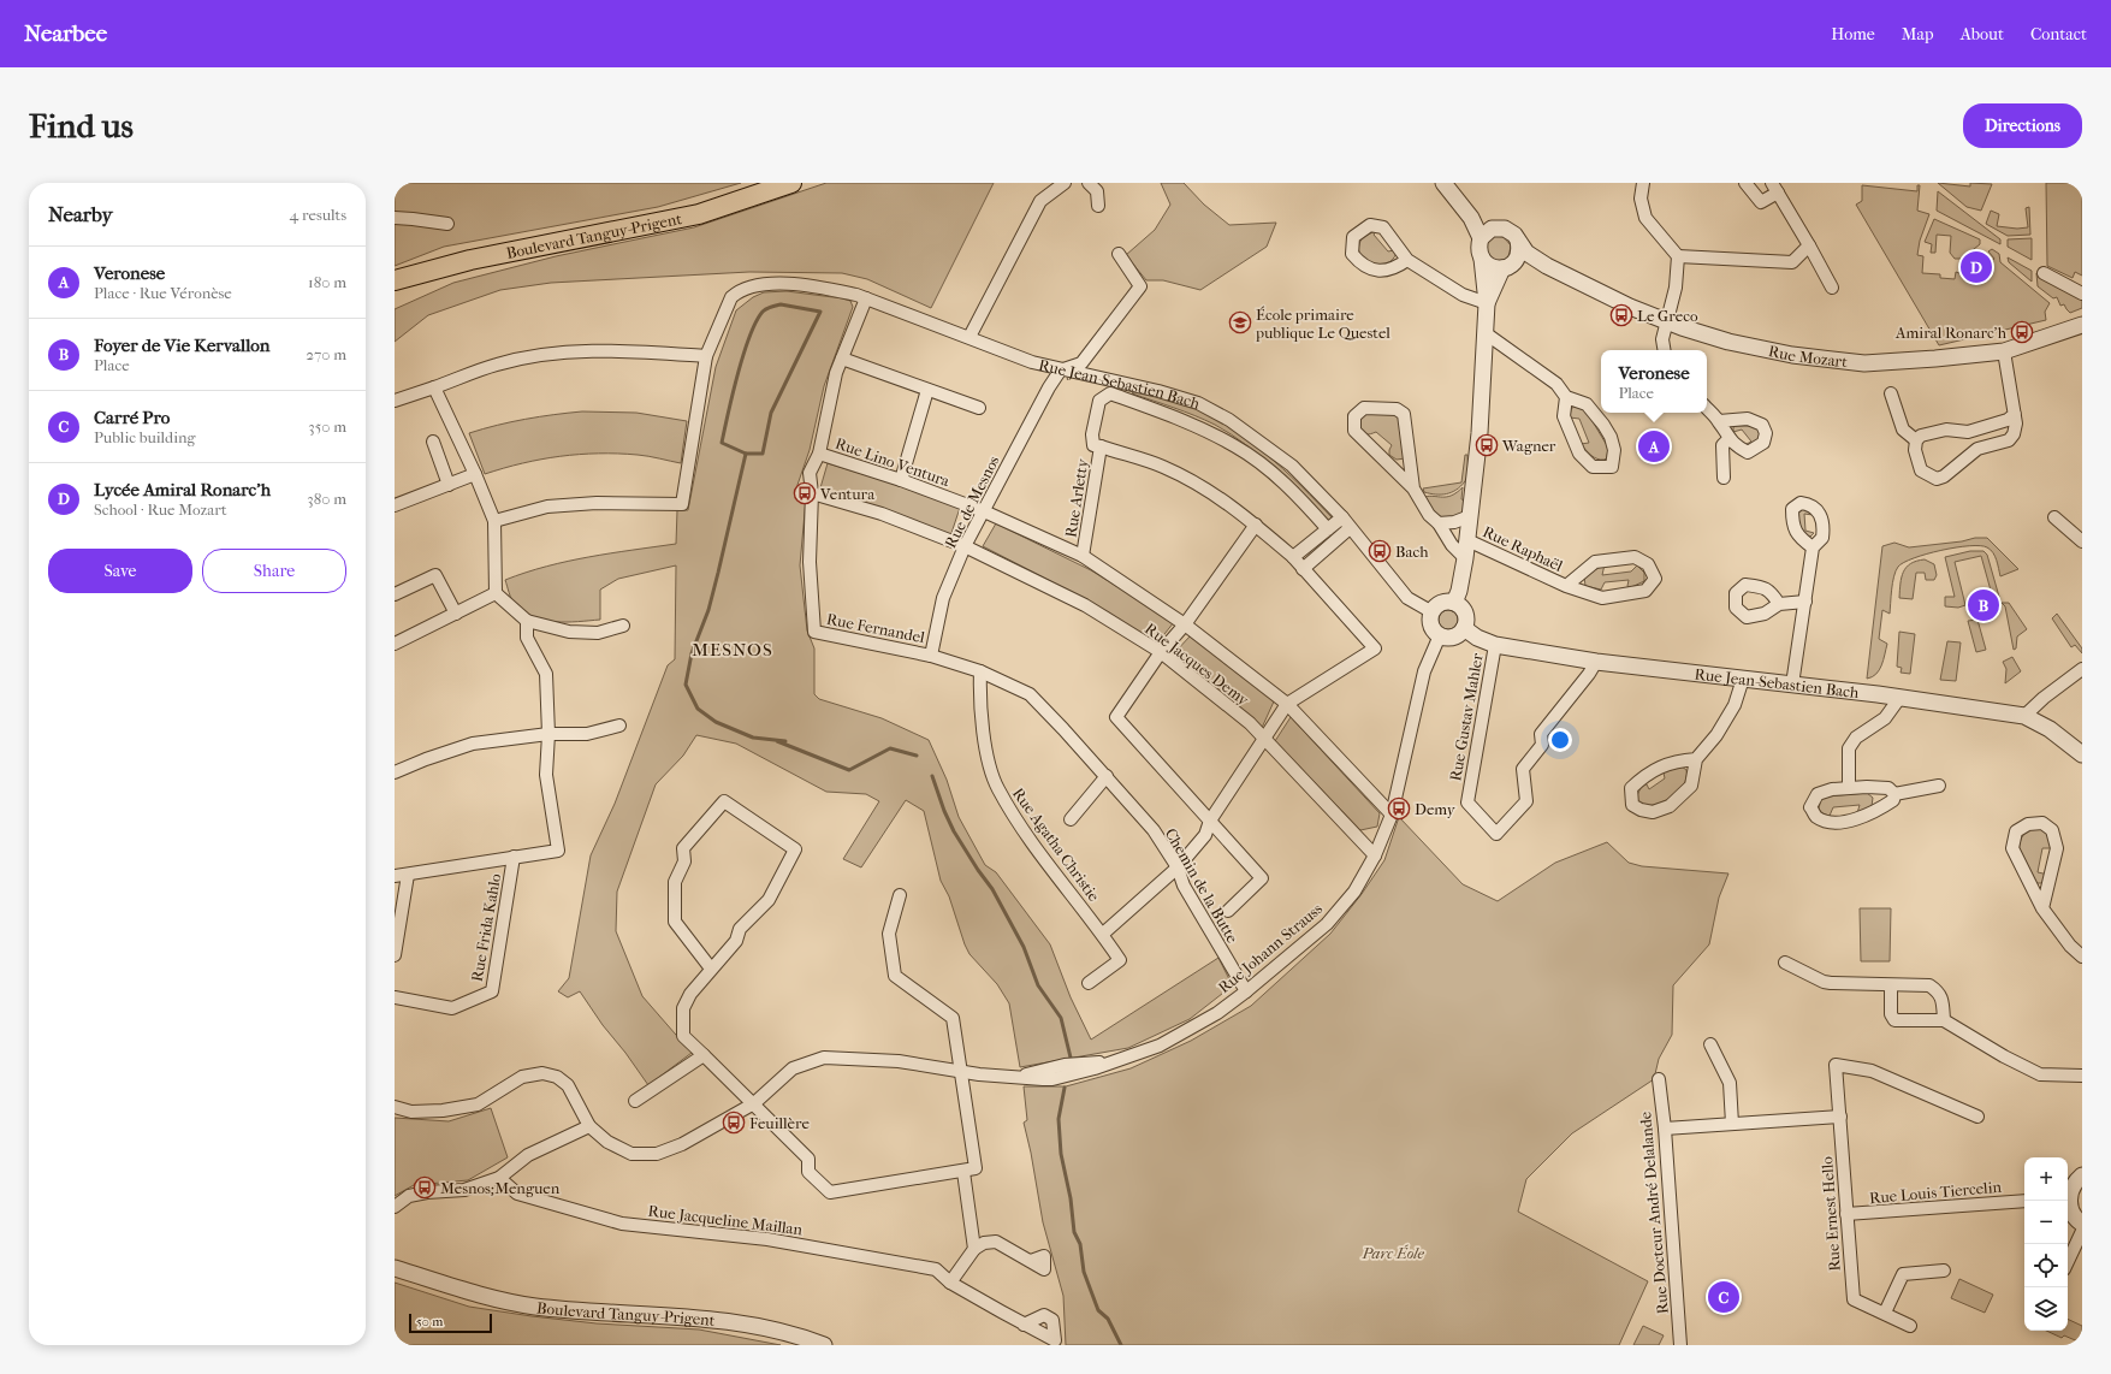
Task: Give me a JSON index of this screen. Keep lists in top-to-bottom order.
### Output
{
  "streets": {
    "main road": ["Boulevard Tanguy-Prigent"],
    "street": [
      "Rue Mozart",
      "Rue Jean-Sebastien Bach",
      "Rue Lino Ventura",
      "Rue Arletty",
      "Rue de Mesnos",
      "Rue Raphaël",
      "Rue Fernandel",
      "Rue Jacques Demy",
      "Rue Gustav Mahler",
      "Rue Agatha Christie",
      "Chemin de la Butte",
      "Rue Frida Kahlo",
      "Rue Johann Strauss",
      "Rue Louis Tiercelin",
      "Rue Docteur André Delalande",
      "Rue Ernest Hello",
      "Rue Jacqueline Maillan"
    ]
  },
  "crossings": [
    ["Rue Jean-Sebastien Bach", "Rue de Mesnos"],
    ["Rue Jean-Sebastien Bach", "Rue Gustav Mahler"],
    ["Rue Jean-Sebastien Bach", "Rue Johann Strauss"],
    ["Rue Lino Ventura", "Rue de Mesnos"],
    ["Rue Lino Ventura", "Rue Jacques Demy"],
    ["Rue Arletty", "Rue Jacques Demy"],
    ["Rue de Mesnos", "Rue Fernandel"],
    ["Rue de Mesnos", "Rue Jacques Demy"],
    ["Rue de Mesnos", "Chemin de la Butte"],
    ["Rue Fernandel", "Chemin de la Butte"],
    ["Rue Jacques Demy", "Rue Johann Strauss"],
    ["Rue Agatha Christie", "Chemin de la Butte"],
    ["Chemin de la Butte", "Rue Johann Strauss"],
    ["Rue Louis Tiercelin", "Rue Ernest Hello"]
  ],
  "districts": ["MESNOS"],
  "parks": ["Parc Éole"],
  "places": {
    "bus stop": [
      "Le Greco",
      "Amiral Ronarc'h",
      "Wagner",
      "Ventura",
      "Bach",
      "Demy",
      "Feuillère",
      "Mesnos;Menguen"
    ],
    "school or university": ["École primaire publique Le Questel"]
  },
  "scale_bar": "50 m",
  "page": {
    "header": "Nearbee",
    "nav": [
      "Home",
      "Map",
      "About",
      "Contact"
    ],
    "buttons": [
      "Directions",
      ["Save", "Share"]
    ],
    "title": "Find us",
    "heading": ["Nearby", "4 results"],
    "list": [
      {
        "mark": "A",
        "name": "Veronese",
        "note": "Place · Rue Véronèse",
        "value": "180 m"
      },
      {
        "mark": "B",
        "name": "Foyer de Vie Kervallon",
        "note": "Place",
        "value": "270 m"
      },
      {
        "mark": "C",
        "name": "Carré Pro",
        "note": "Public building",
        "value": "350 m"
      },
      {
        "mark": "D",
        "name": "Lycée Amiral Ronarc'h",
        "note": "School · Rue Mozart",
        "value": "380 m"
      }
    ],
    "pins": [
      "D",
      "A",
      "B",
      "C"
    ],
    "popup": ["Veronese", "Place"],
    "map_buttons": ["+", "−"],
    "scale": "50 m"
  }
}
